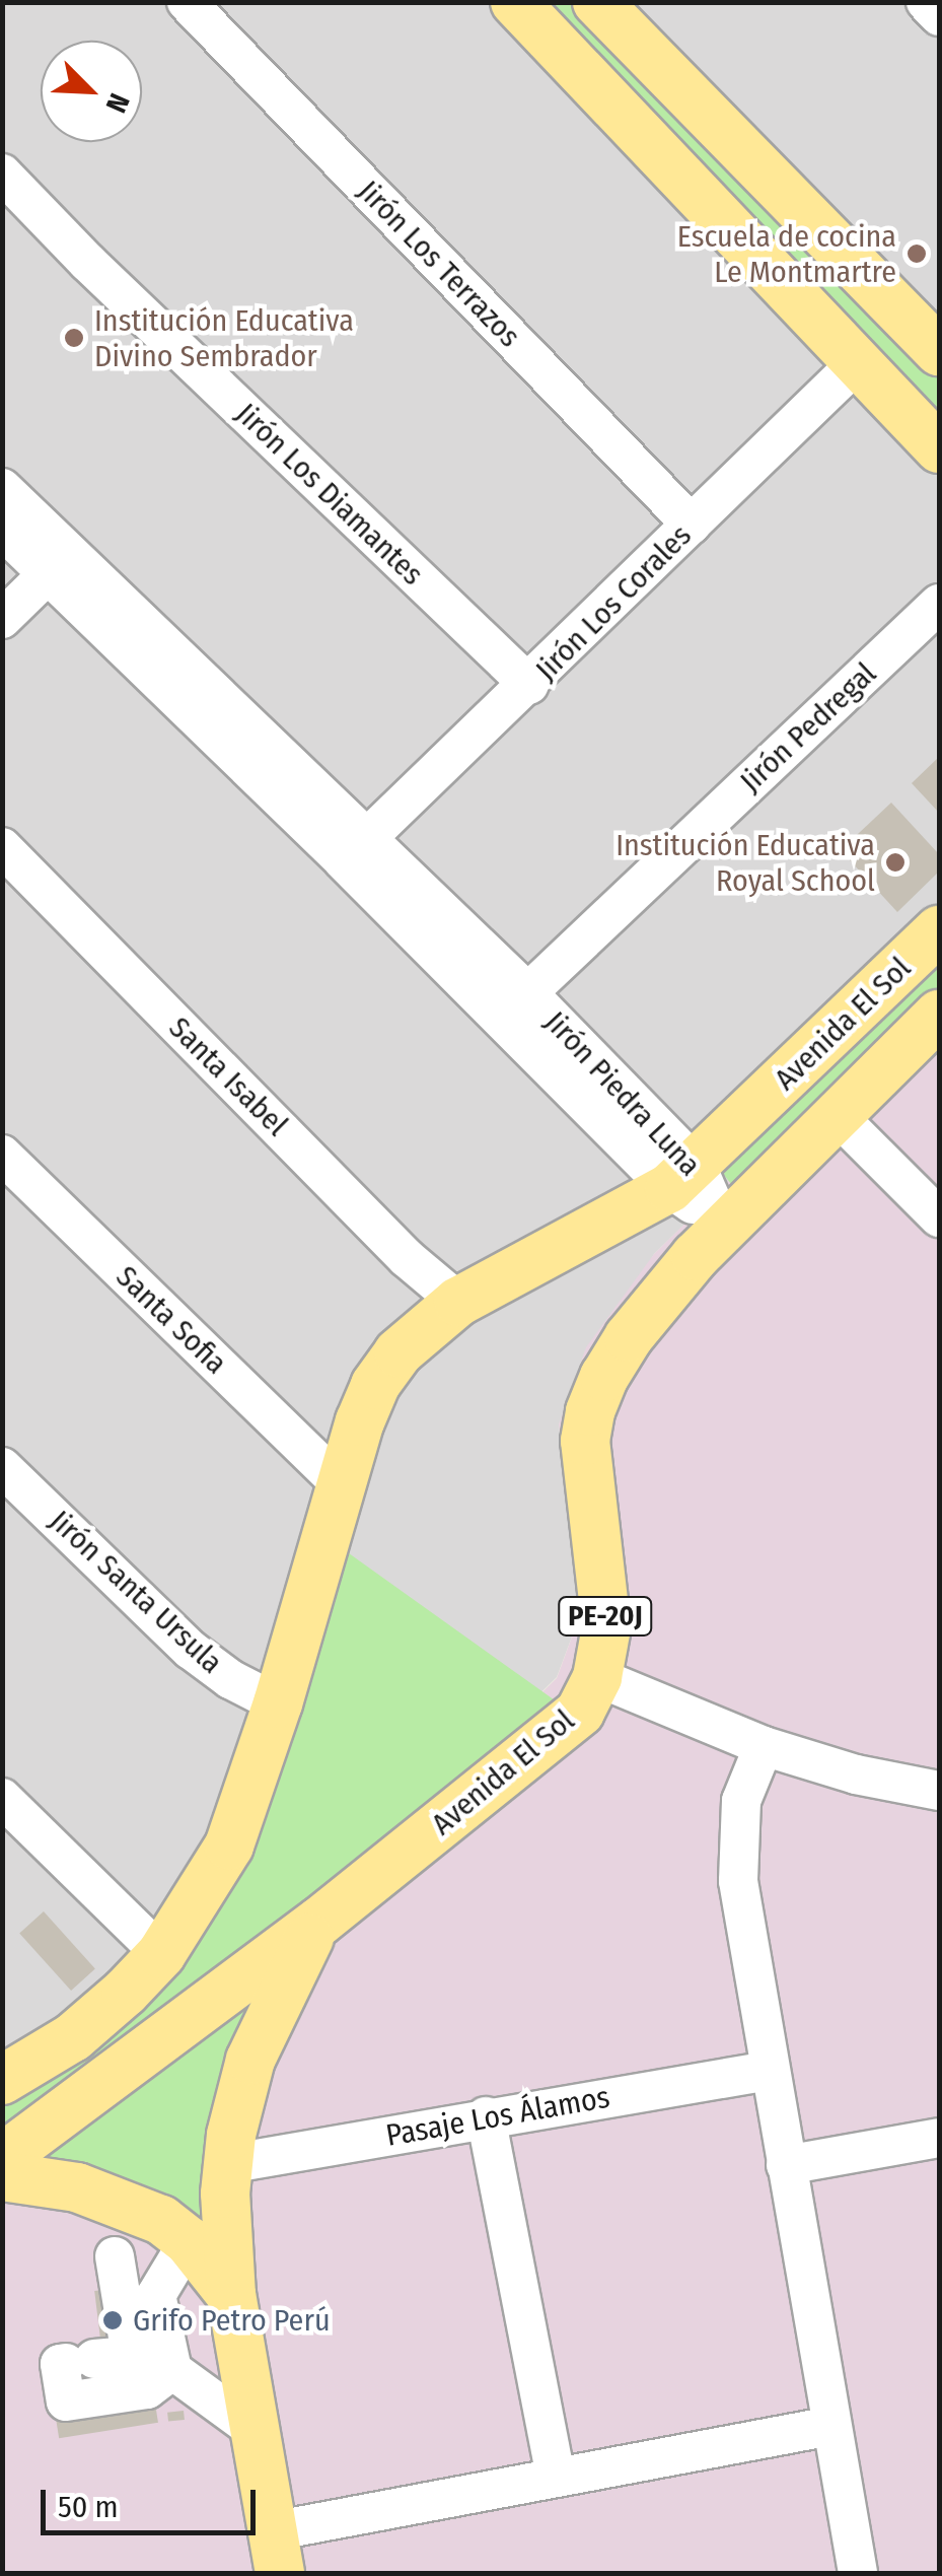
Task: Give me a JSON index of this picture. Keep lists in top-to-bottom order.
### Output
{
  "streets": {
    "main road": ["Avenida El Sol", "PE-20J"],
    "street": [
      "Jirón Los Terrazos",
      "Jirón Los Diamantes",
      "Jirón Los Corales",
      "Jirón Pedregal",
      "Santa Isabel",
      "Jirón Piedra Luna",
      "Santa Sofia",
      "Jirón Santa Ursula",
      "Pasaje Los Álamos"
    ]
  },
  "crossings": [
    ["Jirón Los Terrazos", "Jirón Los Corales"],
    ["Jirón Los Diamantes", "Jirón Los Corales"],
    ["Jirón Los Corales", "Jirón Piedra Luna"],
    ["Jirón Pedregal", "Jirón Piedra Luna"],
    ["Avenida El Sol", "Santa Isabel"],
    ["Avenida El Sol", "Jirón Piedra Luna"],
    ["Avenida El Sol", "Santa Sofia"],
    ["Avenida El Sol", "Jirón Santa Ursula"],
    ["Avenida El Sol", "PE-20J"],
    ["PE-20J", "Pasaje Los Álamos"]
  ],
  "places": [
    "Escuela de cocina Le Montmartre",
    "Institución Educativa Divino Sembrador",
    "Institución Educativa Royal School",
    "Grifo Petro Perú"
  ],
  "scale_bar": "50 m",
  "north": "bottom right"
}
